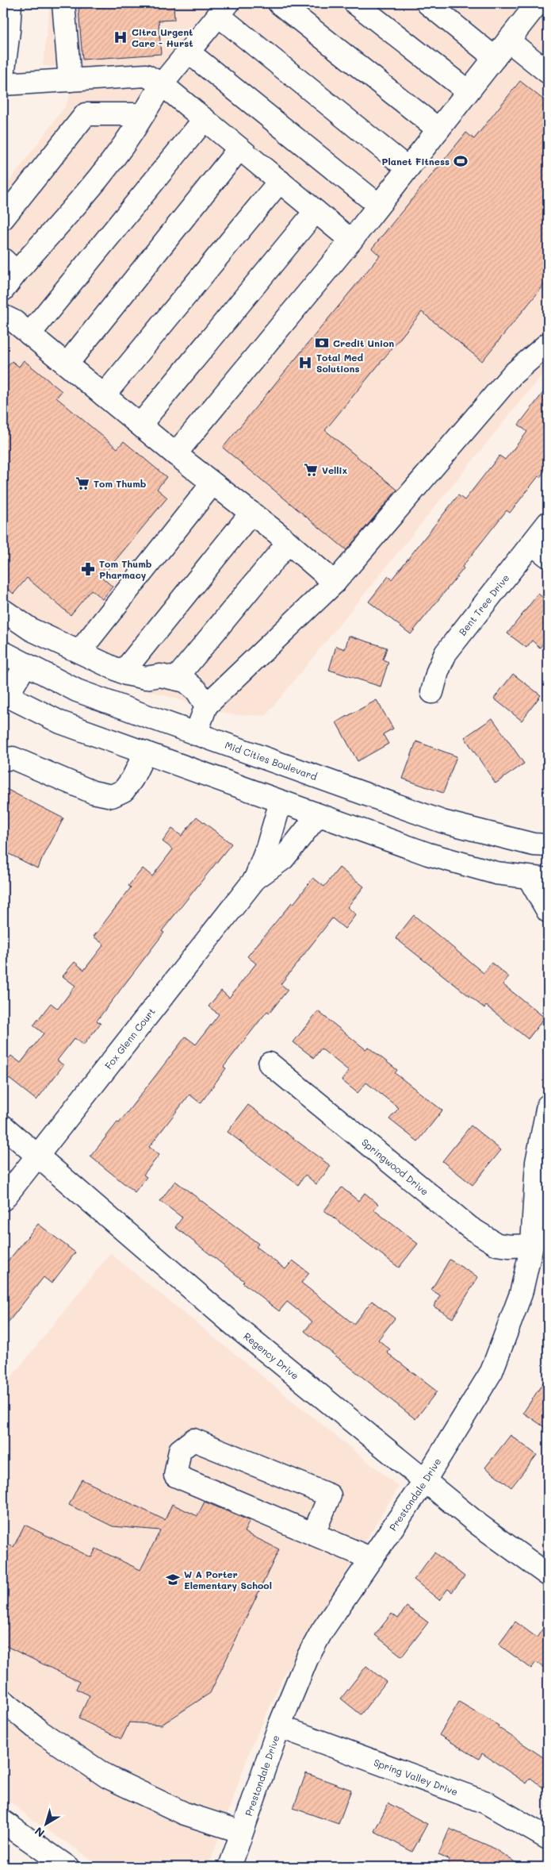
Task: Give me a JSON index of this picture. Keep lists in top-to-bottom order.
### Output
{
  "streets": {
    "street": [
      "Bent Tree Drive",
      "Mid Cities Boulevard",
      "Fox Glenn Court",
      "Springwood Drive",
      "Regency Drive",
      "Prestondale Drive",
      "Spring Valley Drive"
    ]
  },
  "crossings": [
    ["Fox Glenn Court", "Regency Drive"],
    ["Springwood Drive", "Prestondale Drive"],
    ["Regency Drive", "Prestondale Drive"],
    ["Prestondale Drive", "Spring Valley Drive"]
  ],
  "places": {
    "hospital": ["Citra Urgent Care - Hurst", "Total Med Solutions"],
    "sports": ["Planet Fitness"],
    "bank": ["Credit Union"],
    "supermarket": ["Vellix", "Tom Thumb"],
    "pharmacy": ["Tom Thumb Pharmacy"],
    "school or university": ["W A Porter Elementary School"]
  },
  "north": "bottom left"
}
